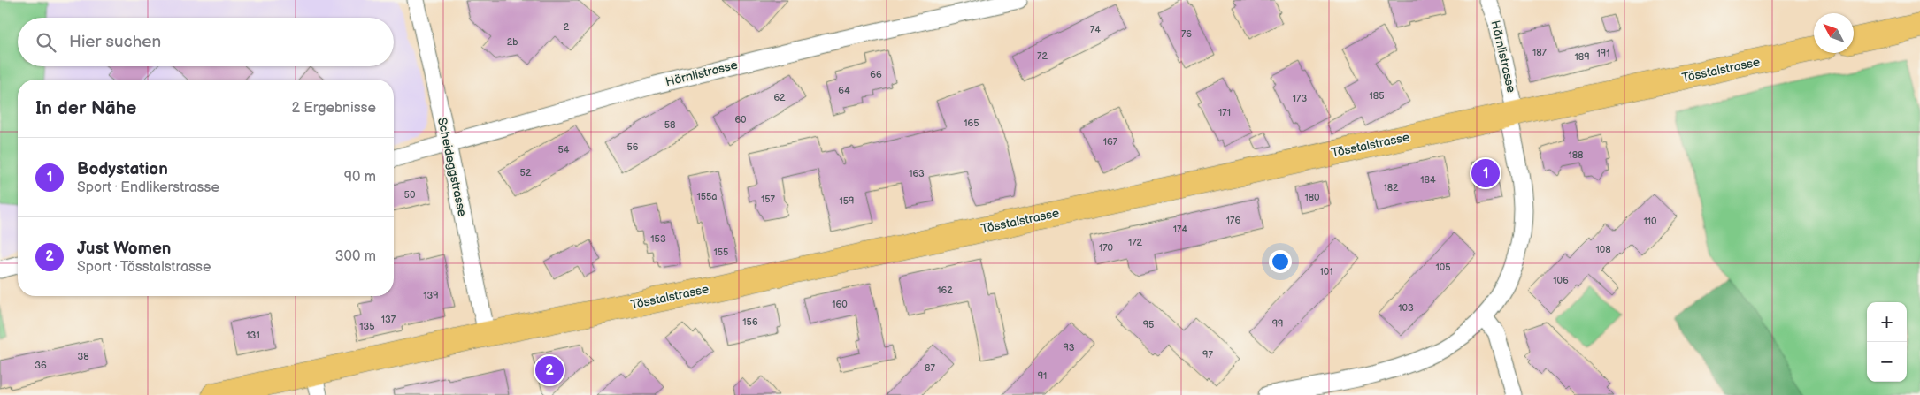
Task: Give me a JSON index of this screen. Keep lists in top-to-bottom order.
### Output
{
  "streets": {
    "main road": ["Tösstalstrasse"],
    "street": ["Hörnlistrasse", "Scheideggstrasse"]
  },
  "crossings": [
    ["Hörnlistrasse", "Tösstalstrasse"],
    ["Hörnlistrasse", "Scheideggstrasse"],
    ["Tösstalstrasse", "Scheideggstrasse"]
  ],
  "house_numbers": [
    "2",
    "74",
    "76",
    "2b",
    "187",
    "191",
    "72",
    "189",
    "66",
    "64",
    "185",
    "62",
    "173",
    "171",
    "60",
    "165",
    "58",
    "167",
    "56",
    "54",
    "188",
    "52",
    "163",
    "184",
    "182",
    "50",
    "155a",
    "180",
    "157",
    "159",
    "176",
    "110",
    "174",
    "153",
    "172",
    "170",
    "108",
    "155",
    "105",
    "101",
    "106",
    "162",
    "139",
    "160",
    "103",
    "137",
    "156",
    "99",
    "95",
    "135",
    "131",
    "93",
    "97",
    "38",
    "36",
    "87",
    "91"
  ],
  "north": "top left",
  "page": {
    "search": "Hier suchen",
    "heading": ["In der Nähe", "2 Ergebnisse"],
    "list": [
      {
        "mark": "1",
        "name": "Bodystation",
        "note": "Sport · Endlikerstrasse",
        "value": "90 m"
      },
      {
        "mark": "2",
        "name": "Just Women",
        "note": "Sport · Tösstalstrasse",
        "value": "300 m"
      }
    ],
    "pins": ["1", "2"],
    "map_buttons": ["+", "−"]
  }
}
